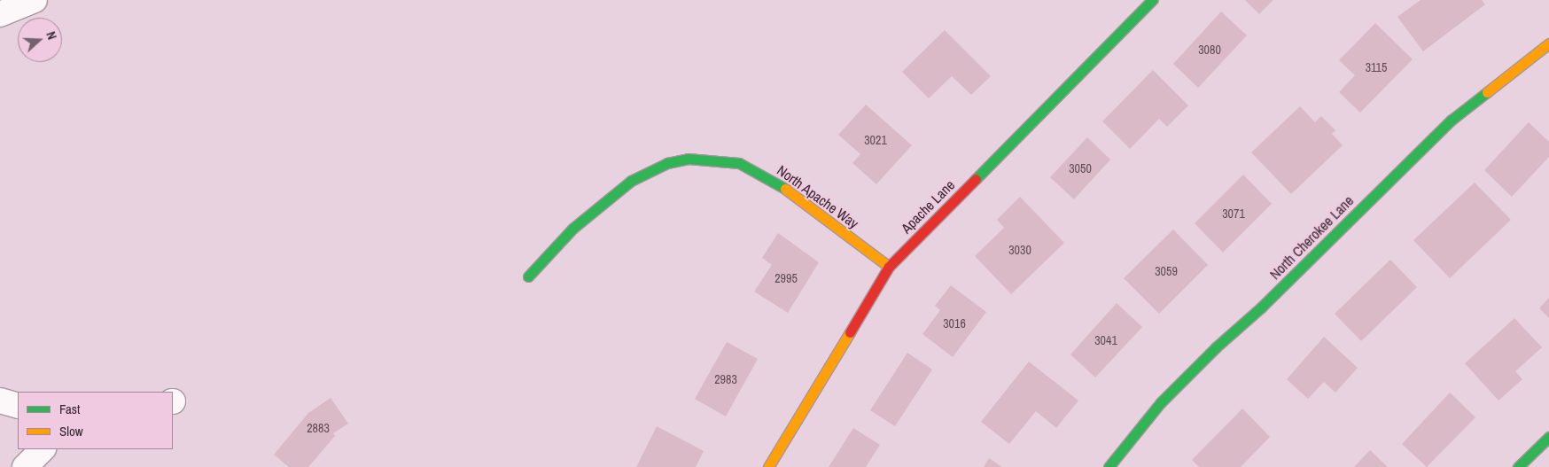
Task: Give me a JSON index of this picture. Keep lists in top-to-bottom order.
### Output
{
  "streets": {
    "street": ["North Apache Way", "Apache Lane", "North Cherokee Lane"]
  },
  "crossings": [
    ["North Apache Way", "Apache Lane"]
  ],
  "house_numbers": [
    "3080",
    "3115",
    "3021",
    "3050",
    "3071",
    "3030",
    "3059",
    "2995",
    "3016",
    "3041",
    "2983",
    "2883"
  ],
  "legend": ["Fast", "Slow"],
  "north": "right"
}
